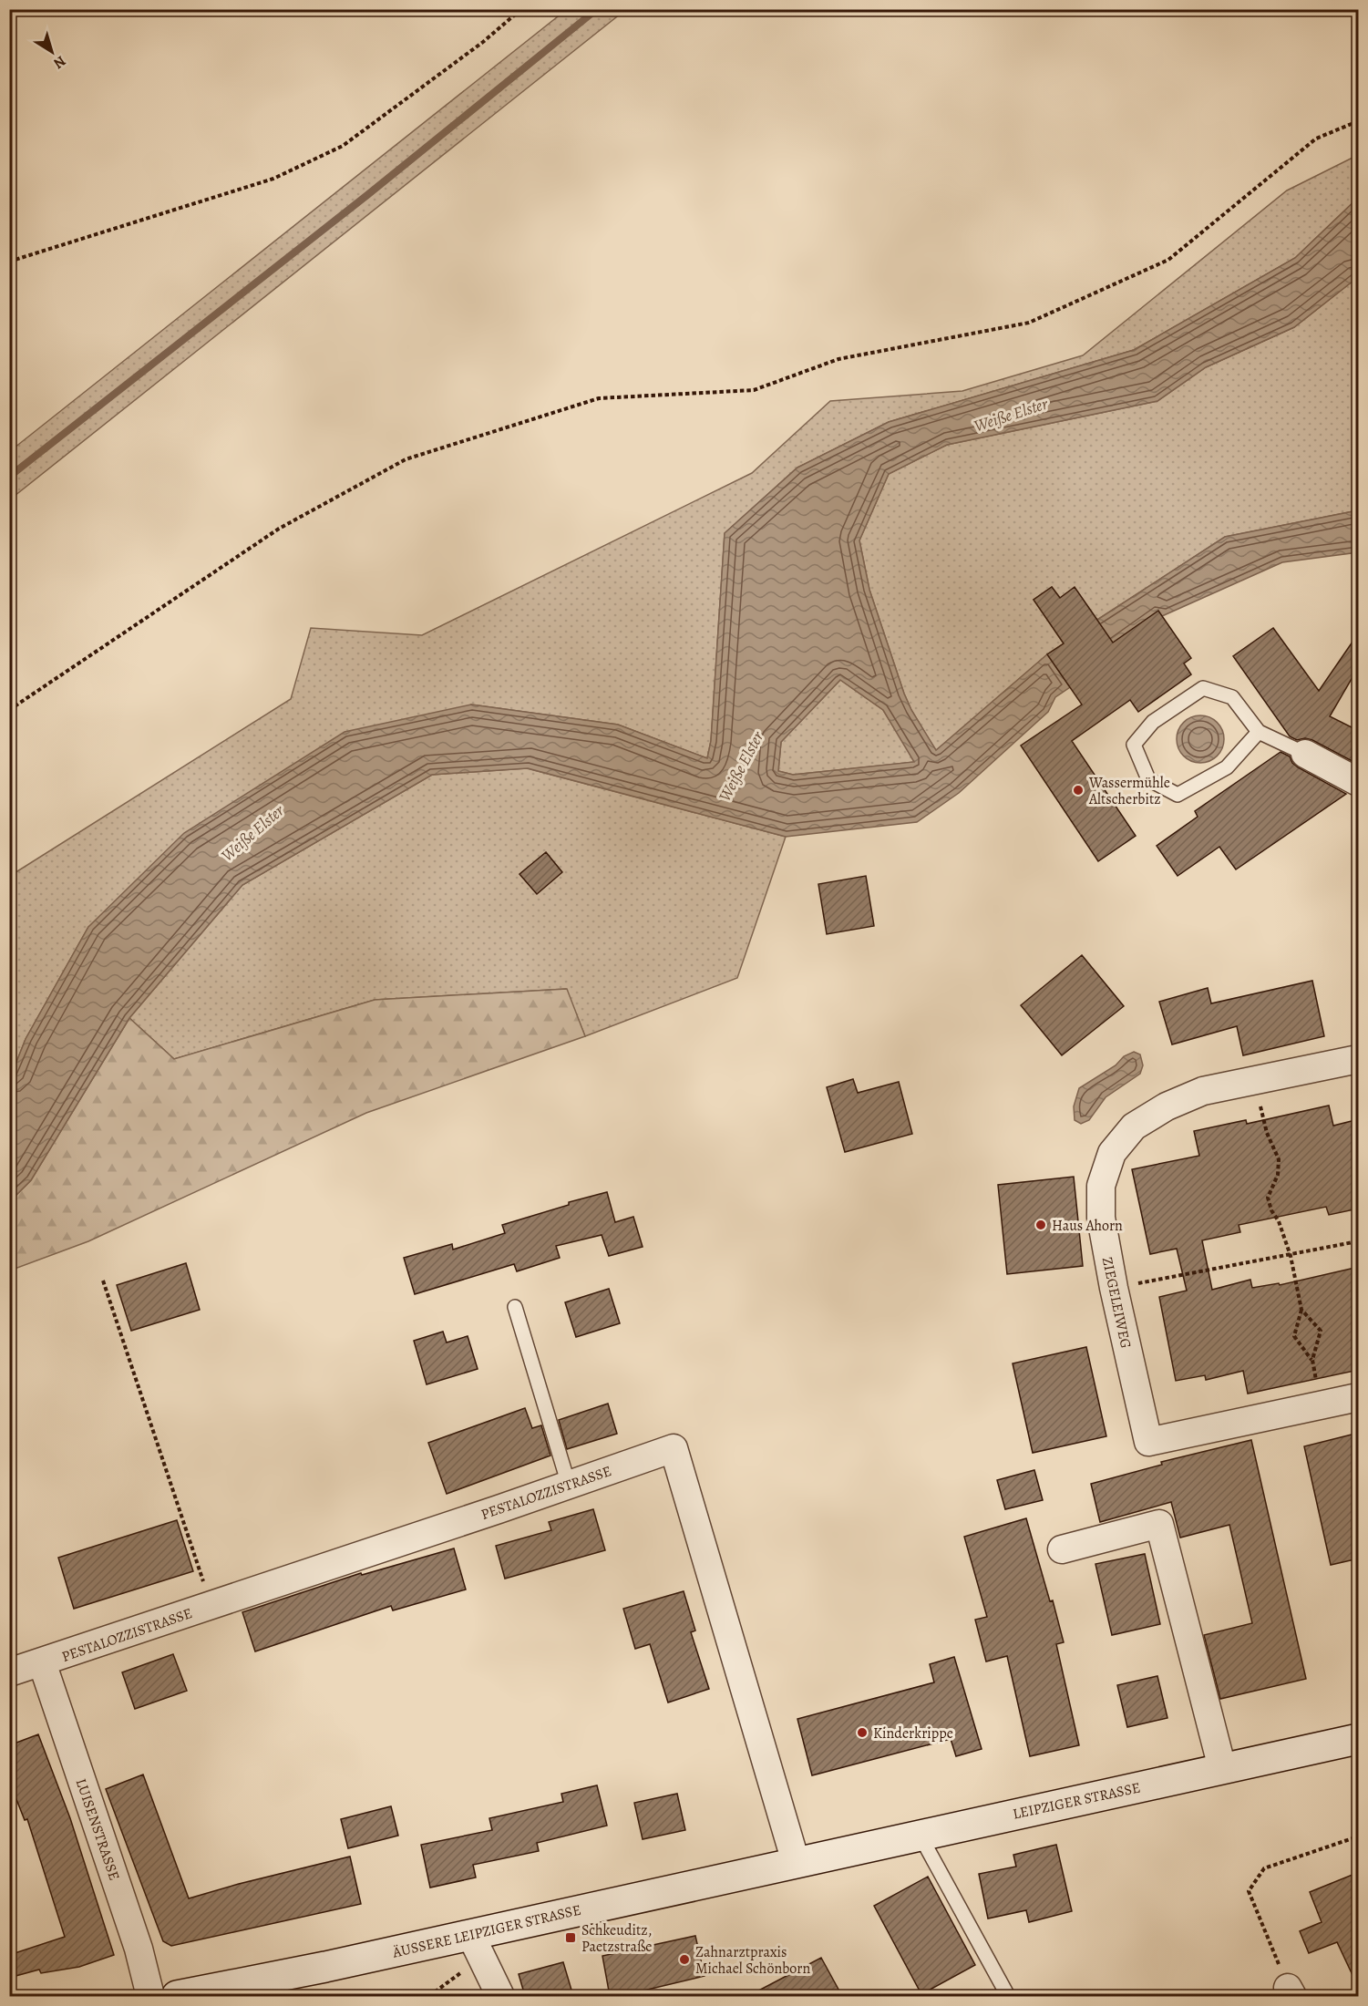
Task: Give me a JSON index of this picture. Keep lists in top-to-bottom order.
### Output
{
  "streets": {
    "street": [
      "ZIEGELEIWEG",
      "PESTALOZZISTRASSE",
      "LEIPZIGER STRASSE",
      "LUISENSTRASSE",
      "ÄUSSERE LEIPZIGER STRASSE"
    ]
  },
  "crossings": [
    ["PESTALOZZISTRASSE", "LEIPZIGER STRASSE"],
    ["PESTALOZZISTRASSE", "LUISENSTRASSE"],
    ["PESTALOZZISTRASSE", "ÄUSSERE LEIPZIGER STRASSE"],
    ["LEIPZIGER STRASSE", "ÄUSSERE LEIPZIGER STRASSE"]
  ],
  "water": ["Weiße Elster"],
  "places": {
    "other": [
      "Wassermühle Altscherbitz",
      "Haus Ahorn",
      "Kinderkrippe",
      "Zahnarztpraxis Michael Schönborn"
    ],
    "transit": ["Schkeuditz, Paetzstraße"]
  },
  "north": "bottom right"
}
